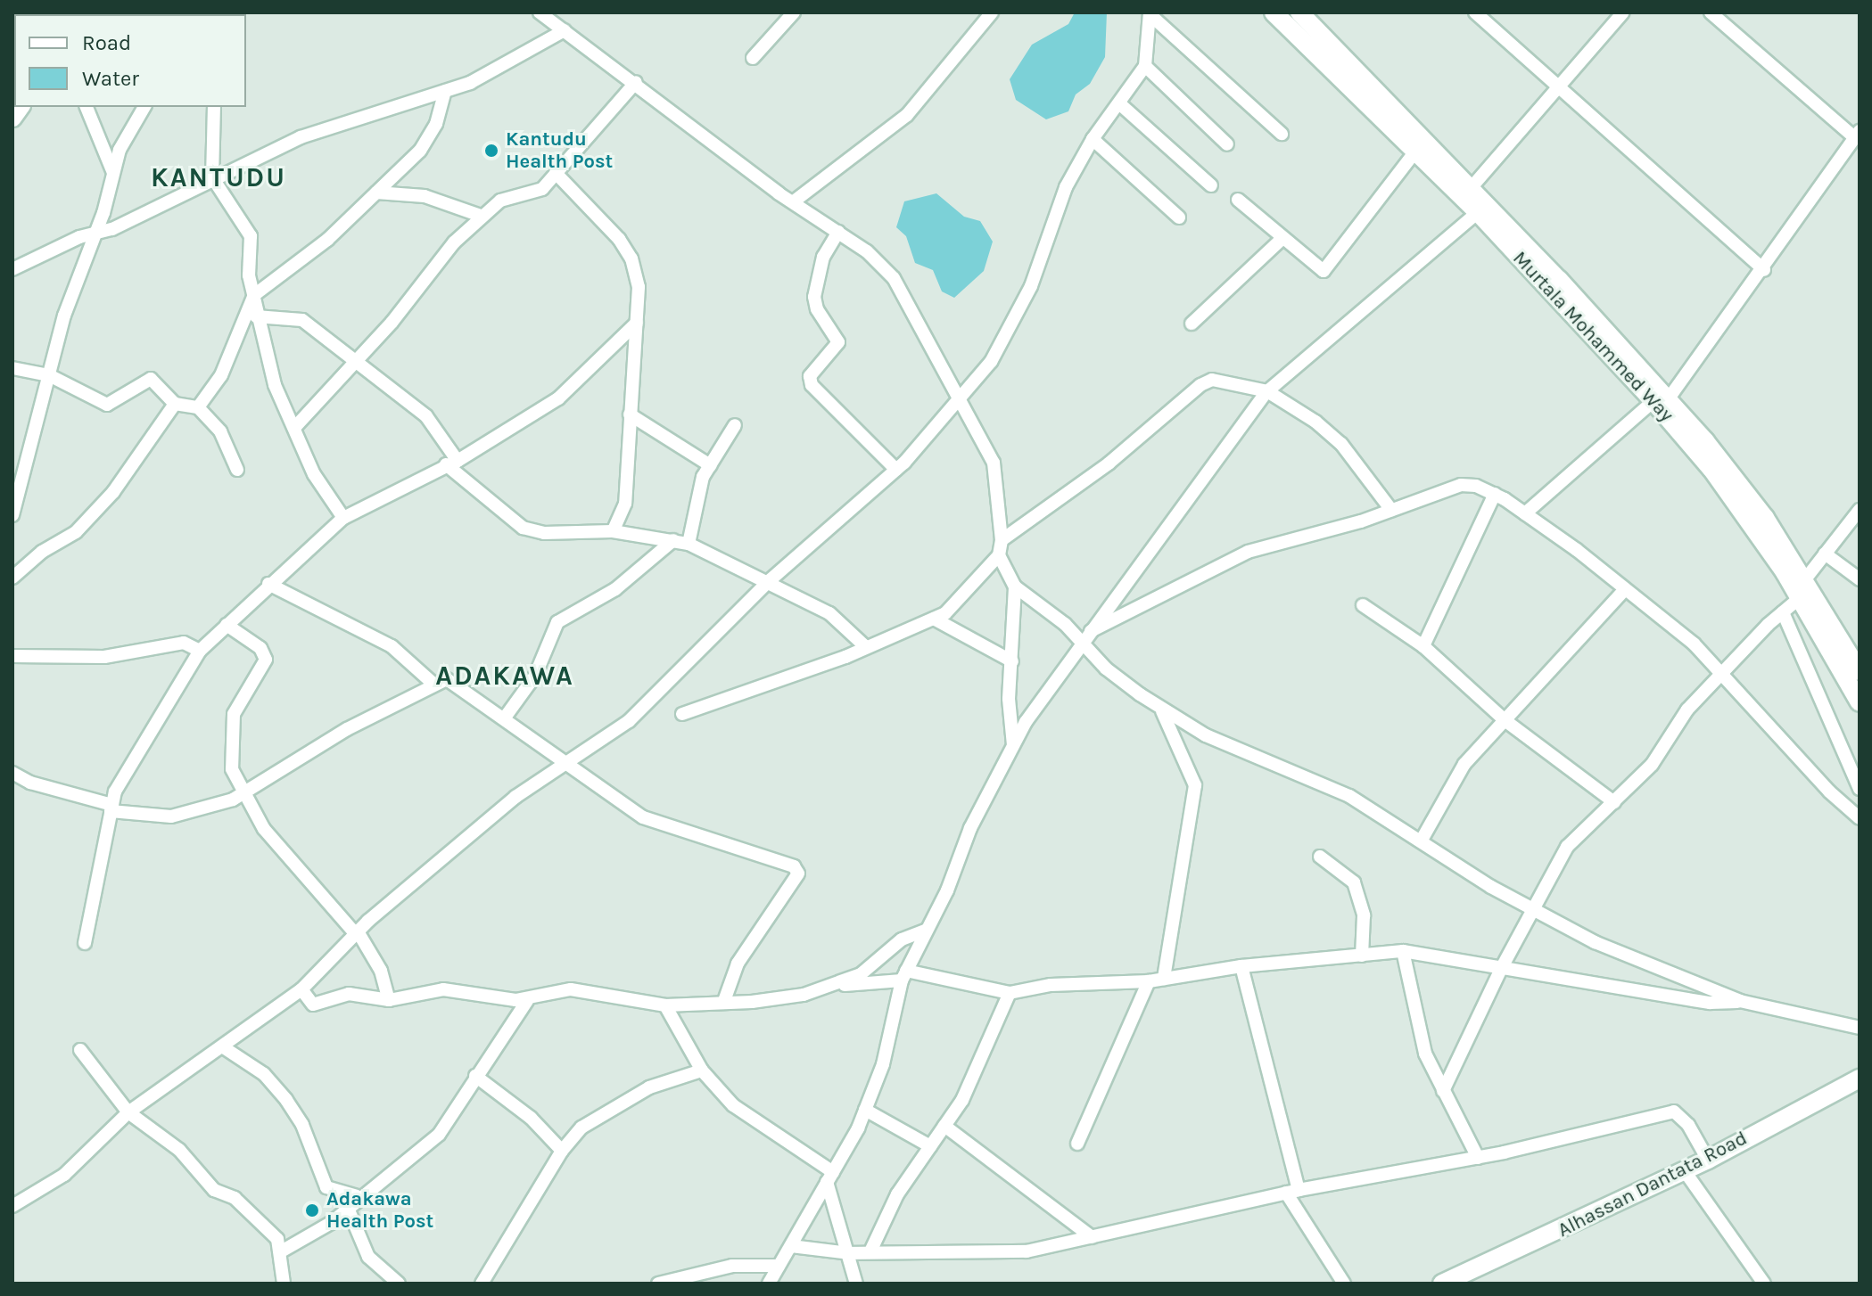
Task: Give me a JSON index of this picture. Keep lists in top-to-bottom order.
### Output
{
  "streets": {
    "main road": ["Murtala Mohammed Way", "Alhassan Dantata Road"]
  },
  "districts": ["KANTUDU", "ADAKAWA"],
  "places": ["Kantudu Health Post", "Adakawa Health Post"],
  "legend": ["Road", "Water"]
}
